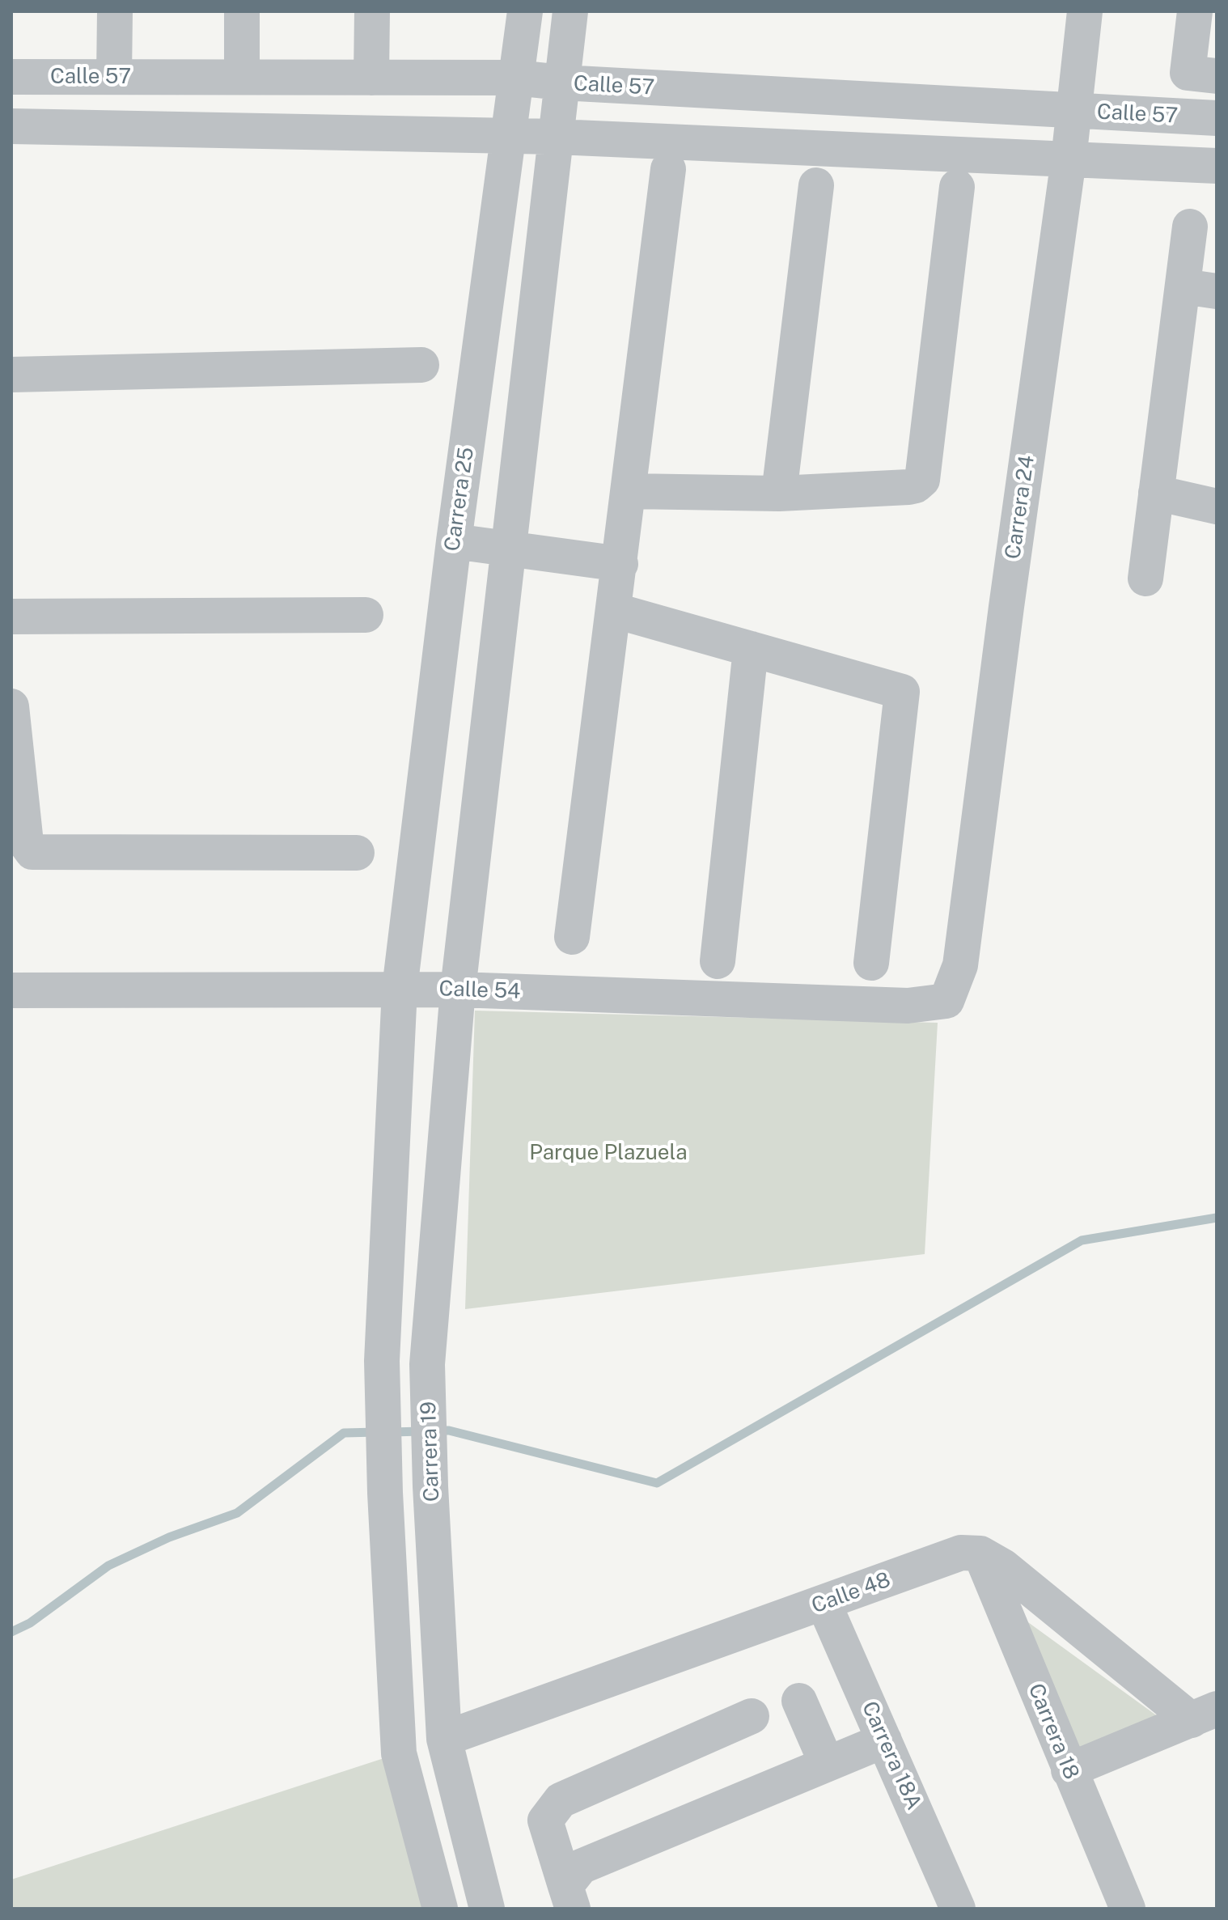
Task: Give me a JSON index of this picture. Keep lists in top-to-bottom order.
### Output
{
  "streets": {
    "street": [
      "Calle 57",
      "Carrera 25",
      "Carrera 24",
      "Calle 54",
      "Carrera 19",
      "Calle 48",
      "Carrera 18",
      "Carrera 18A"
    ]
  },
  "crossings": [
    ["Calle 57", "Carrera 25"],
    ["Calle 57", "Carrera 24"],
    ["Carrera 25", "Calle 54"],
    ["Carrera 24", "Calle 54"],
    ["Calle 54", "Carrera 19"],
    ["Carrera 19", "Calle 48"],
    ["Calle 48", "Carrera 18"],
    ["Calle 48", "Carrera 18A"]
  ],
  "parks": ["Parque Plazuela"]
}
